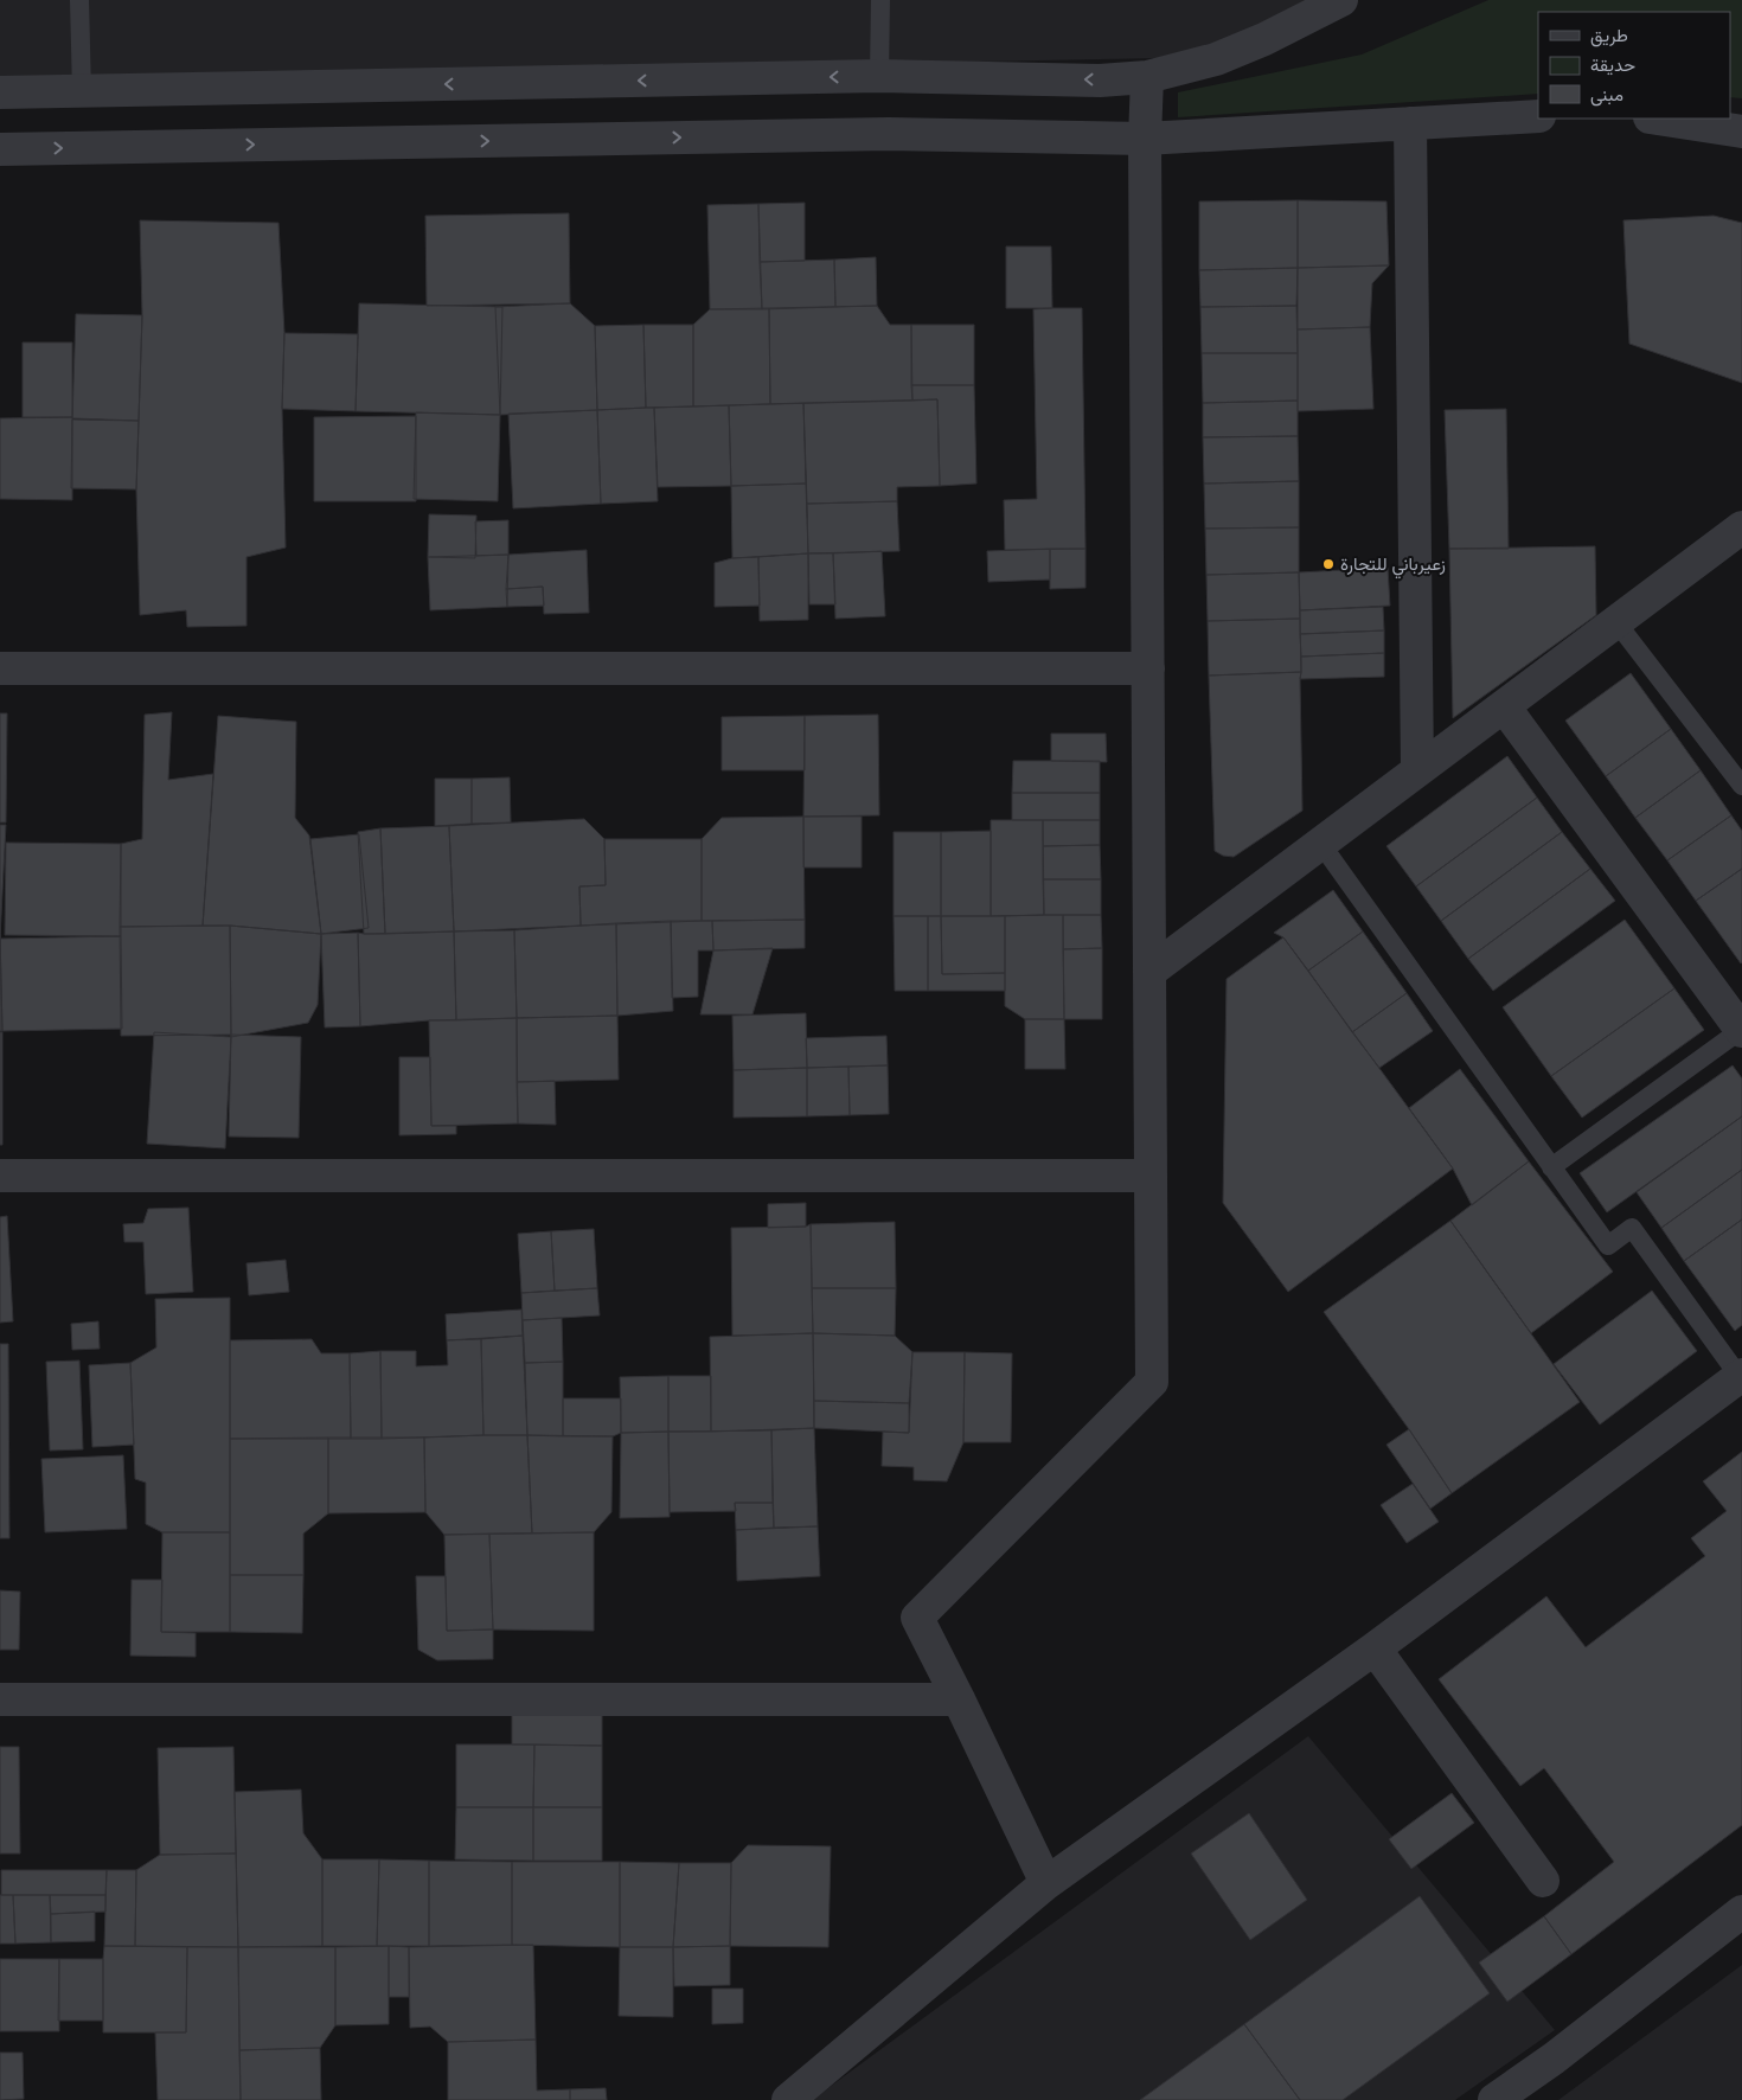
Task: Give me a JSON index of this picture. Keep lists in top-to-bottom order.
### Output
{
  "places": ["زعيرباني للتجارة"],
  "legend": ["طريق", "حديقة", "مبنى"]
}
